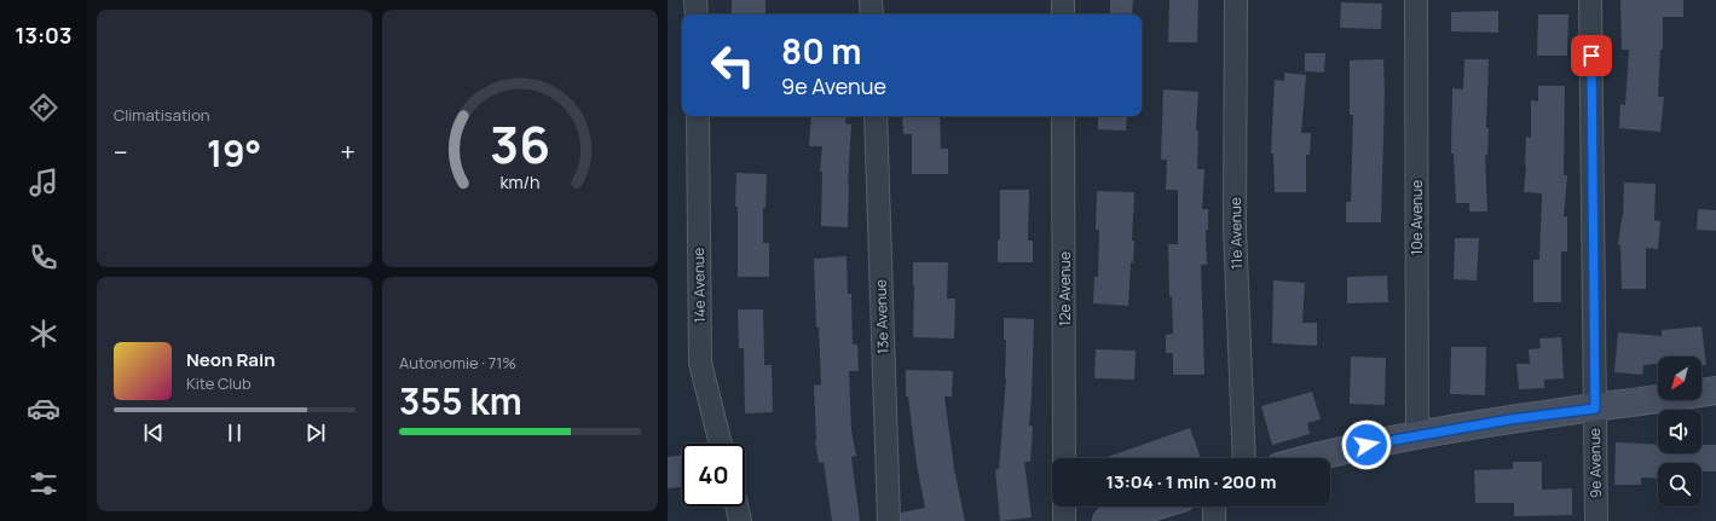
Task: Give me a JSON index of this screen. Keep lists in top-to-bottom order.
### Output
{
  "streets": {
    "street": [
      "10e Avenue",
      "11e Avenue",
      "14e Avenue",
      "12e Avenue",
      "13e Avenue",
      "9e Avenue"
    ]
  },
  "north": "bottom left",
  "page": {
    "tabs": "13:03",
    "tile": [
      "Climatisation",
      ["Autonomie · 71%", "355 km"]
    ],
    "turn": ["80 m", "9e Avenue"],
    "heat": ["−", "19°", "+"],
    "song": ["Neon Rain", "Kite Club"],
    "limit": "40",
    "trip": "13:04 · 1 min · 200 m",
    "gauge": ["36", "km/h"]
  }
}
